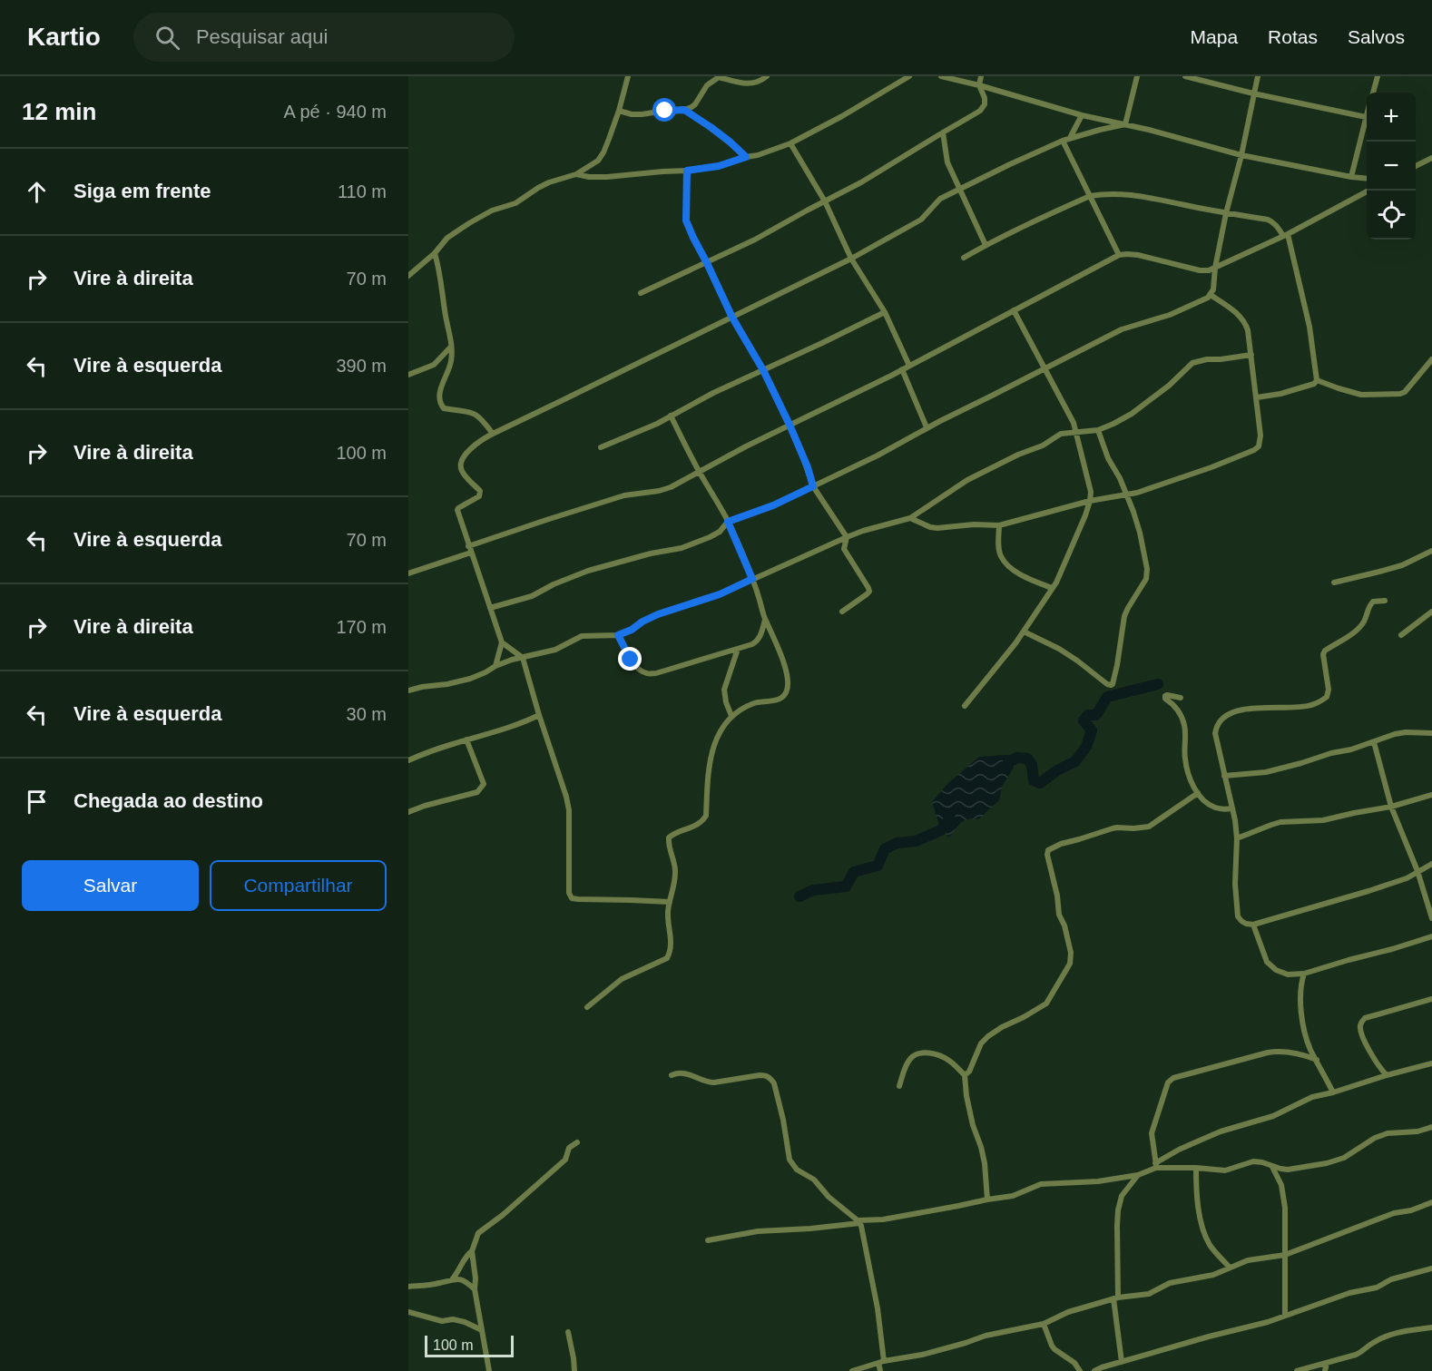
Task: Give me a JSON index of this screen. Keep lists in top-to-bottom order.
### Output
{
  "scale_bar": "100 m",
  "page": {
    "header": "Kartio",
    "search": "Pesquisar aqui",
    "nav": ["Mapa", "Rotas", "Salvos"],
    "heading": ["12 min", "A pé · 940 m"],
    "map_buttons": ["+", "−"],
    "list": [
      ["Siga em frente", "110 m"],
      ["Vire à direita", "70 m"],
      ["Vire à esquerda", "390 m"],
      ["Vire à direita", "100 m"],
      ["Vire à esquerda", "70 m"],
      ["Vire à direita", "170 m"],
      ["Vire à esquerda", "30 m"],
      "Chegada ao destino"
    ],
    "buttons": ["Salvar", "Compartilhar"],
    "scale": "100 m"
  }
}
